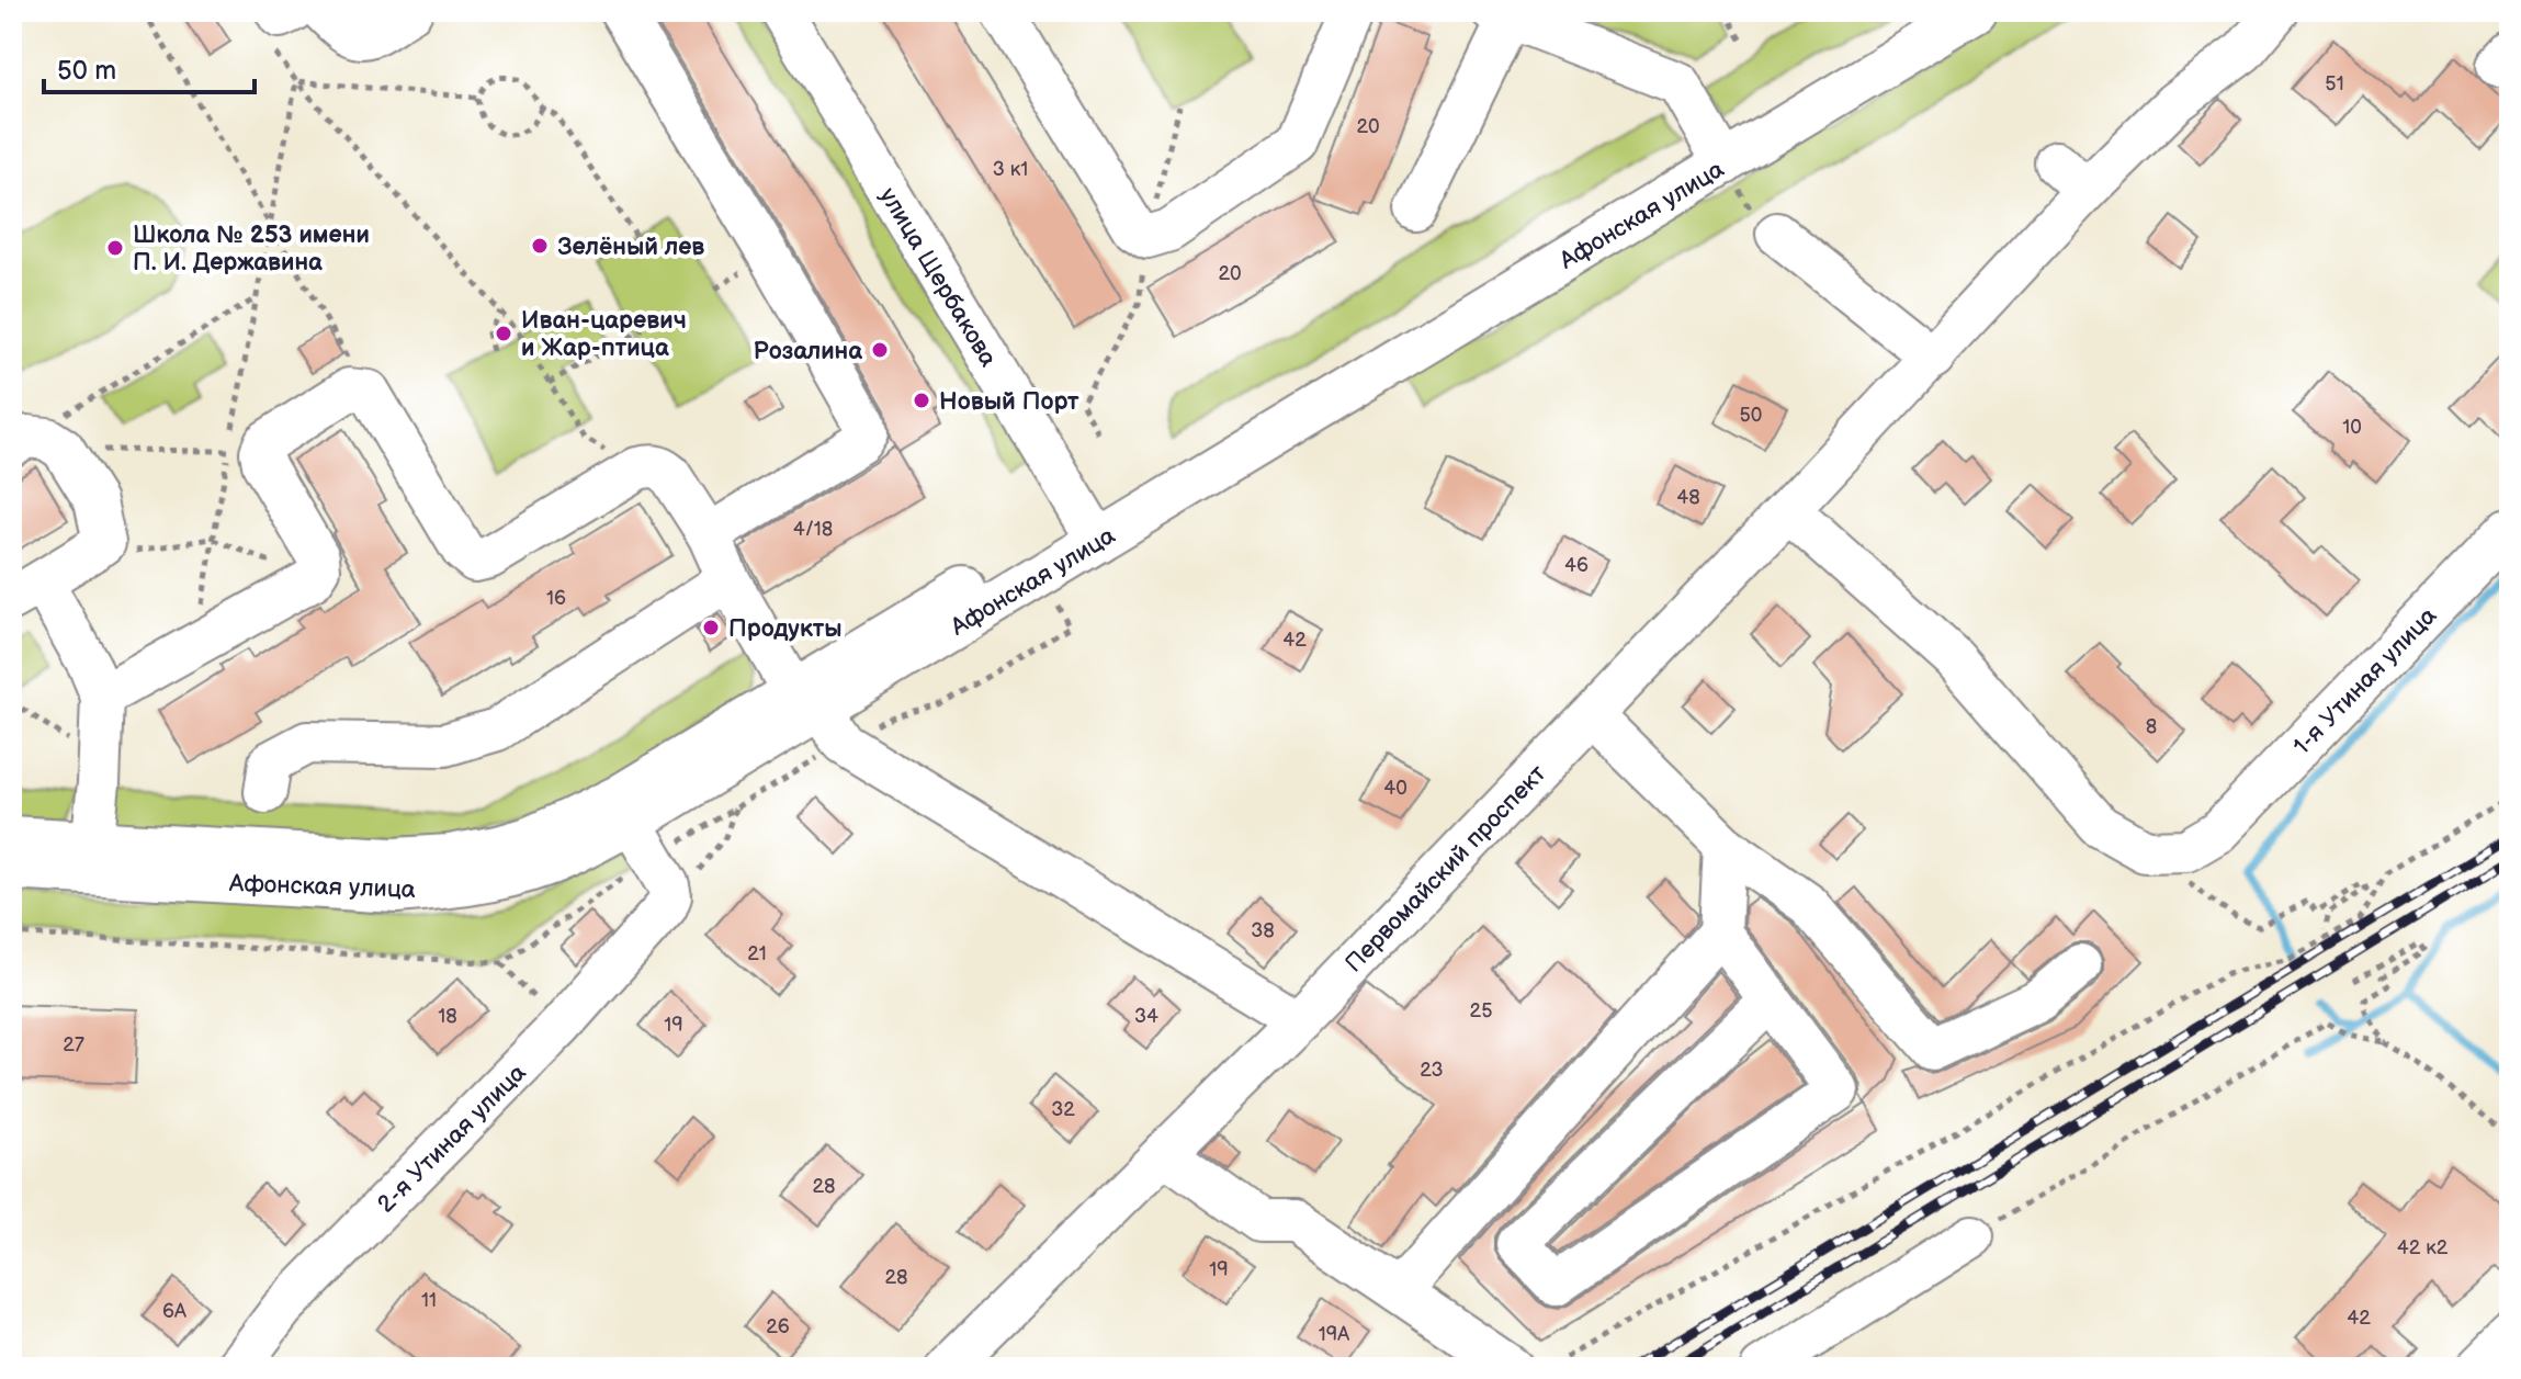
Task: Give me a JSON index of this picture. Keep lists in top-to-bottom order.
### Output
{
  "streets": {
    "street": [
      "Афонская улица",
      "улица Щербакова",
      "1-я Утиная улица",
      "Первомайский проспект",
      "2-я Утиная улица"
    ]
  },
  "crossings": [
    ["Афонская улица", "улица Щербакова"]
  ],
  "places": [
    "Зелёный лев",
    "Школа № 253 имени П. И. Державина",
    "Иван-царевич и Жар-птица",
    "Розалина",
    "Новый Порт",
    "Продукты"
  ],
  "house_numbers": [
    "51",
    "20",
    "3 к1",
    "20",
    "50",
    "10",
    "48",
    "4/18",
    "46",
    "16",
    "42",
    "8",
    "40",
    "38",
    "21",
    "25",
    "18",
    "34",
    "19",
    "27",
    "23",
    "32",
    "28",
    "42 к2",
    "19",
    "28",
    "11",
    "6А",
    "42",
    "26",
    "19А"
  ],
  "scale_bar": "50 m"
}
